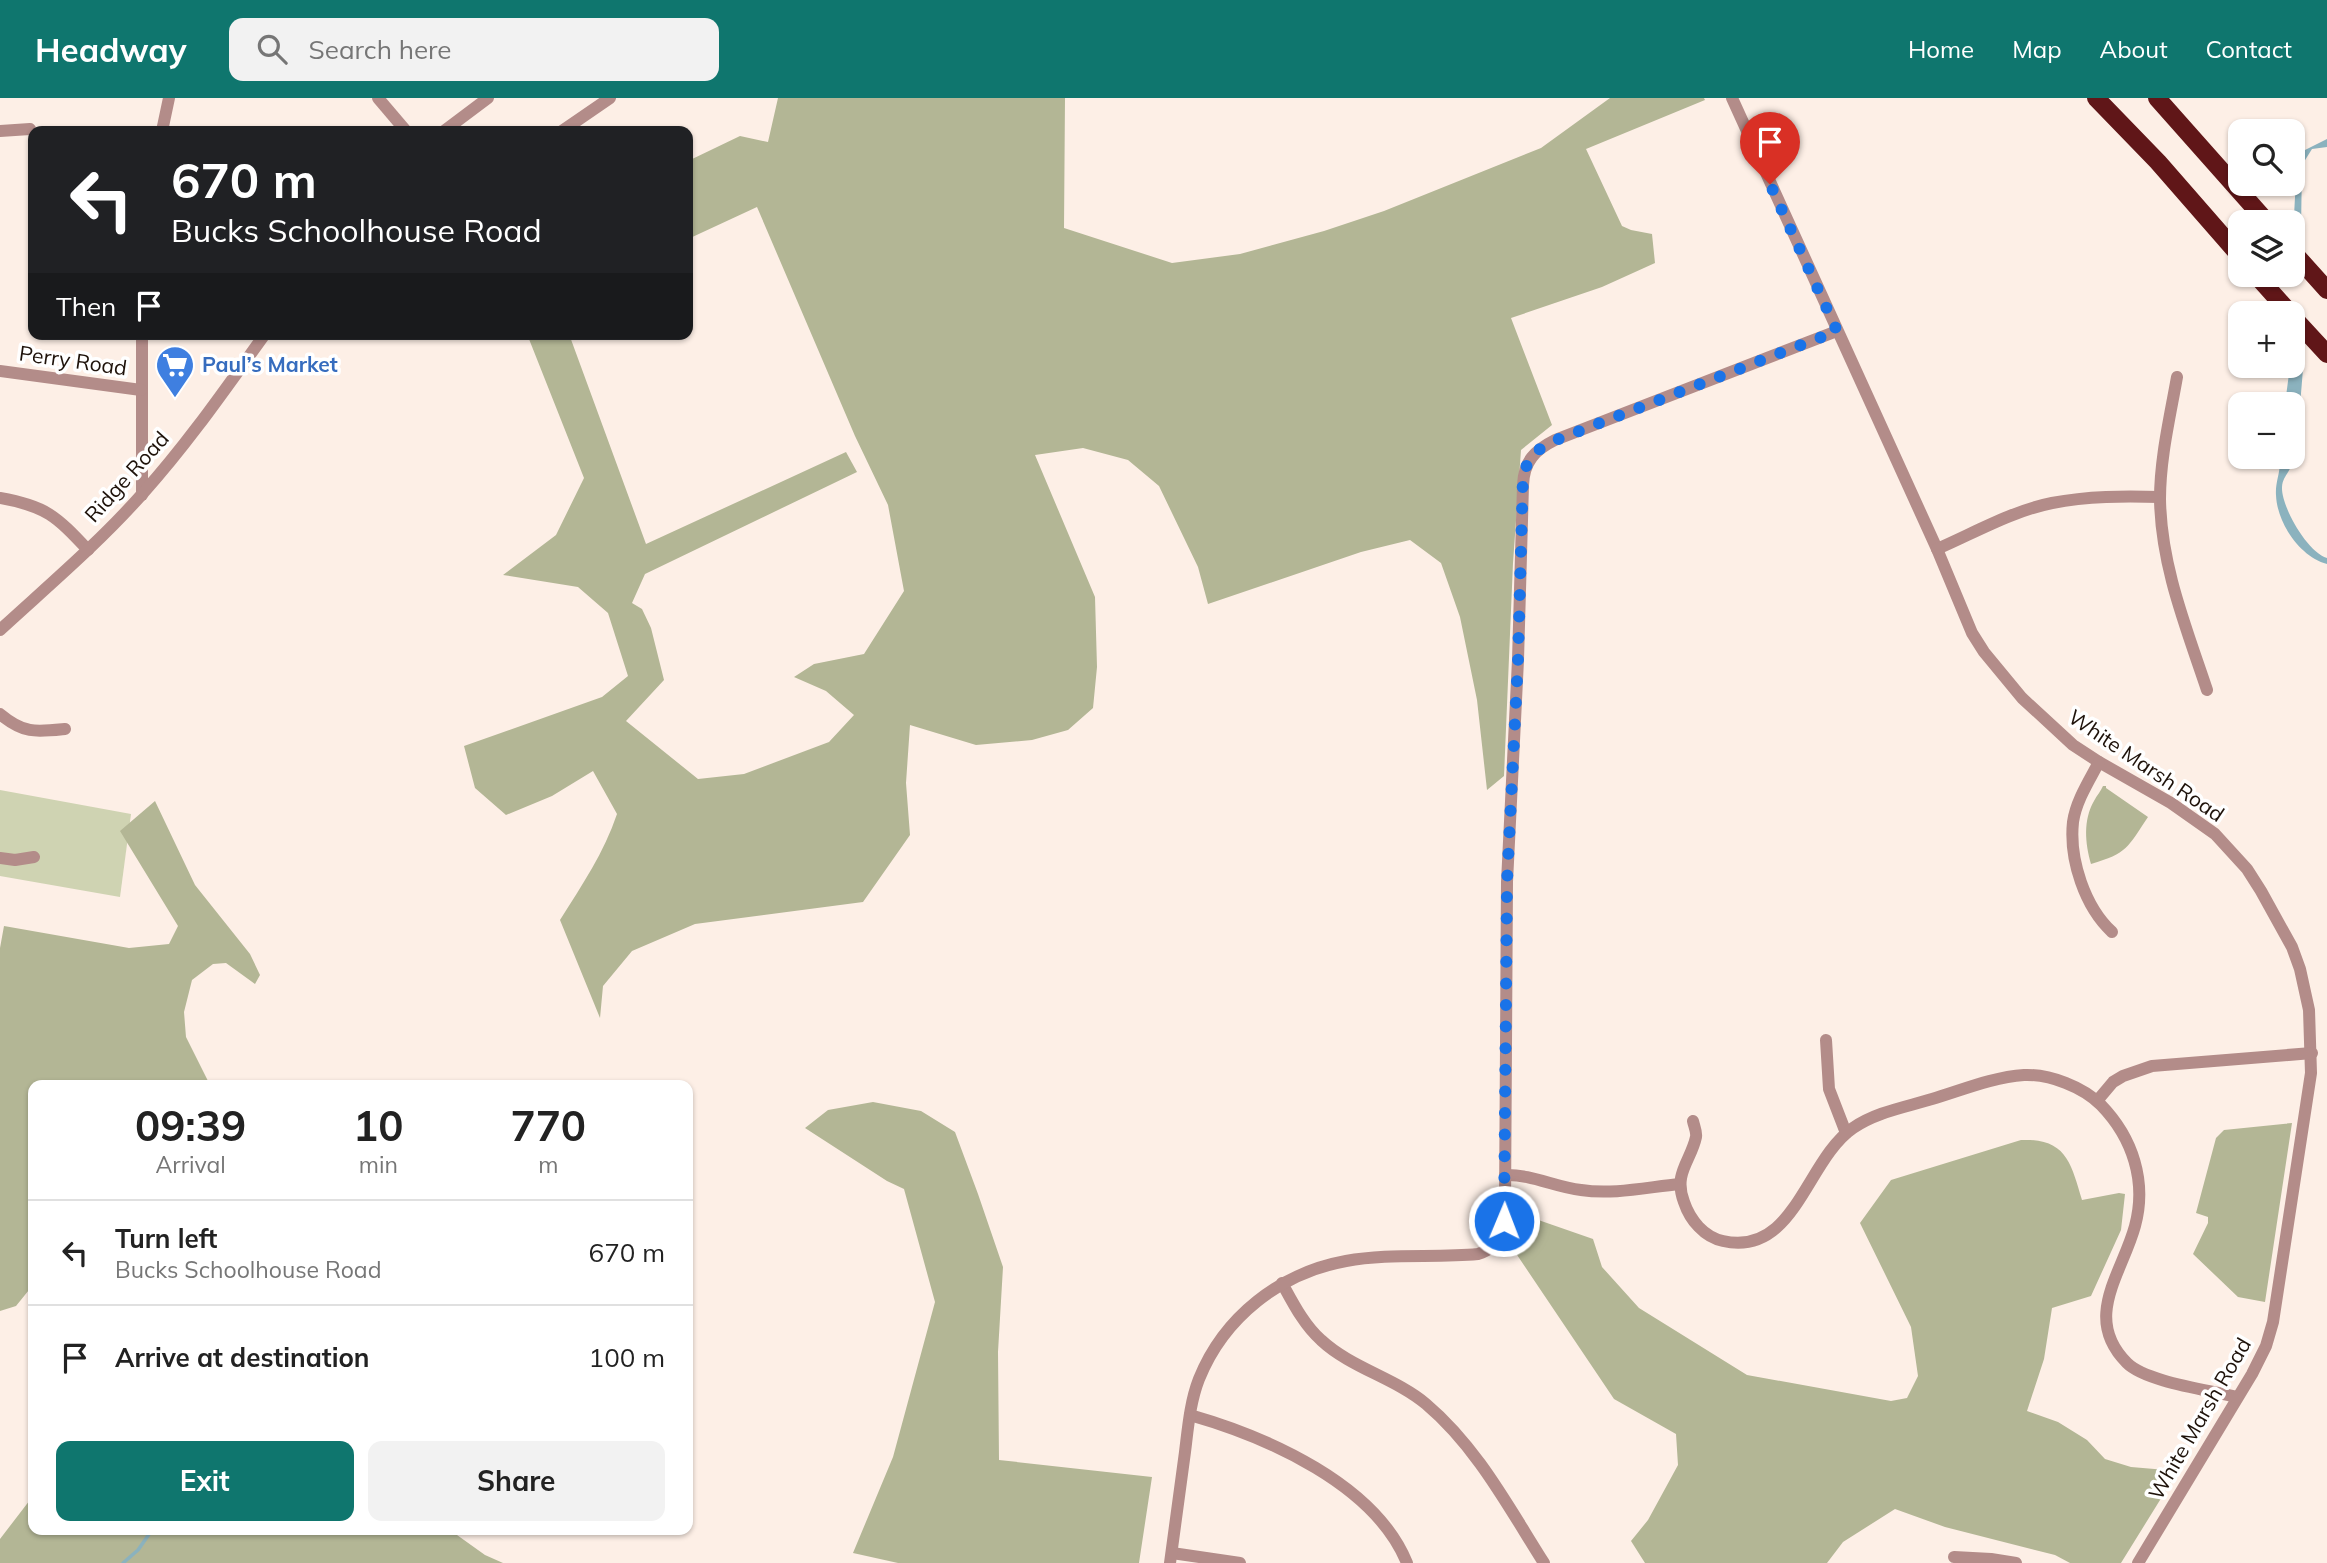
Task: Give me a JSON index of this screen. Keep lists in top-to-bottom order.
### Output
{
  "streets": {
    "street": ["Perry Road", "Ridge Road", "White Marsh Road"]
  },
  "places": {
    "supermarket": ["Paul’s Market"]
  },
  "page": {
    "header": "Headway",
    "search": "Search here",
    "nav": [
      "Home",
      "Map",
      "About",
      "Contact"
    ],
    "map_buttons": ["+", "−"],
    "turn": ["670 m", "Bucks Schoolhouse Road"],
    "then": "Then",
    "eta": [
      "09:39",
      "Arrival",
      "10",
      "min",
      "770",
      "m"
    ],
    "list": [
      {
        "name": "Turn left",
        "note": "Bucks Schoolhouse Road",
        "value": "670 m"
      },
      {
        "name": "Arrive at destination",
        "value": "100 m"
      }
    ],
    "buttons": ["Exit", "Share"]
  }
}
